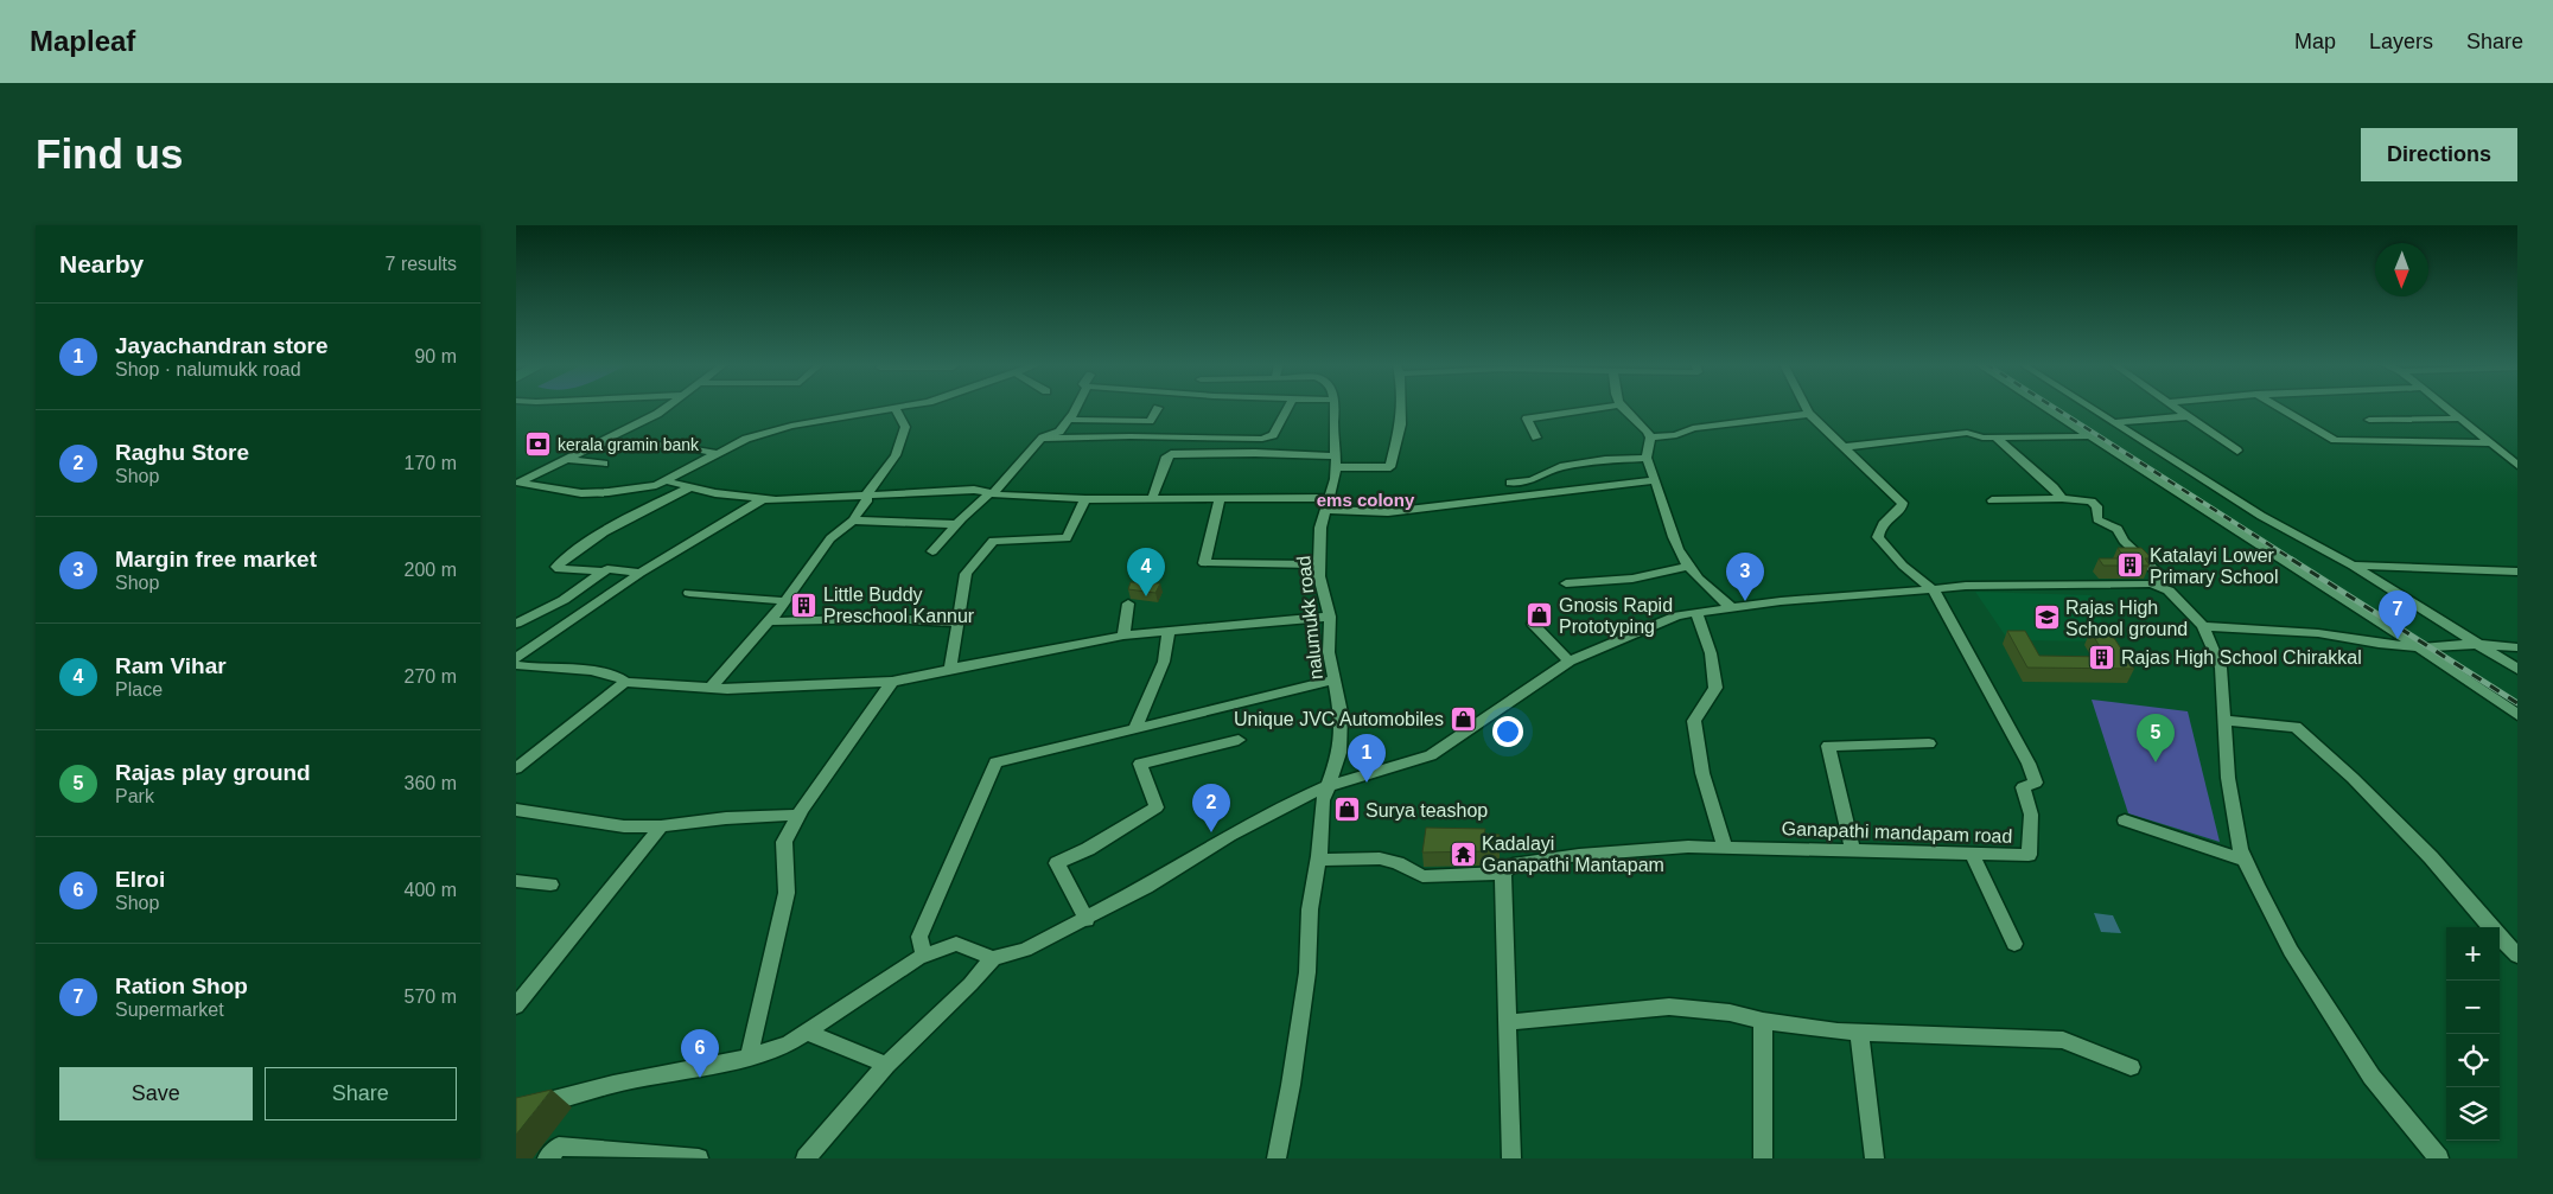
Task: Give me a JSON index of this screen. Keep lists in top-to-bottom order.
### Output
{
  "streets": {
    "street": ["nalumukk road", "Ganapathi mandapam road"]
  },
  "crossings": [
    ["nalumukk road", "Ganapathi mandapam road"]
  ],
  "districts": ["ems colony"],
  "places": {
    "bank": ["kerala gramin bank"],
    "building": ["Katalayi Lower Primary School", "Little Buddy Preschool Kannur", "Rajas High School Chirakkal"],
    "shop": ["Gnosis Rapid Prototyping", "Unique JVC Automobiles", "Surya teashop"],
    "school or university": ["Rajas High School ground"],
    "temple": ["Kadalayi Ganapathi Mantapam"]
  },
  "north": "bottom",
  "page": {
    "header": "Mapleaf",
    "nav": ["Map", "Layers", "Share"],
    "buttons": [
      "Directions",
      ["Save", "Share"]
    ],
    "title": "Find us",
    "heading": ["Nearby", "7 results"],
    "list": [
      {
        "mark": "1",
        "name": "Jayachandran store",
        "note": "Shop · nalumukk road",
        "value": "90 m"
      },
      {
        "mark": "2",
        "name": "Raghu Store",
        "note": "Shop",
        "value": "170 m"
      },
      {
        "mark": "3",
        "name": "Margin free market",
        "note": "Shop",
        "value": "200 m"
      },
      {
        "mark": "4",
        "name": "Ram Vihar",
        "note": "Place",
        "value": "270 m"
      },
      {
        "mark": "5",
        "name": "Rajas play ground",
        "note": "Park",
        "value": "360 m"
      },
      {
        "mark": "6",
        "name": "Elroi",
        "note": "Shop",
        "value": "400 m"
      },
      {
        "mark": "7",
        "name": "Ration Shop",
        "note": "Supermarket",
        "value": "570 m"
      }
    ],
    "pins": [
      "4",
      "3",
      "7",
      "5",
      "1",
      "2",
      "6"
    ],
    "map_buttons": ["+", "−"]
  }
}
